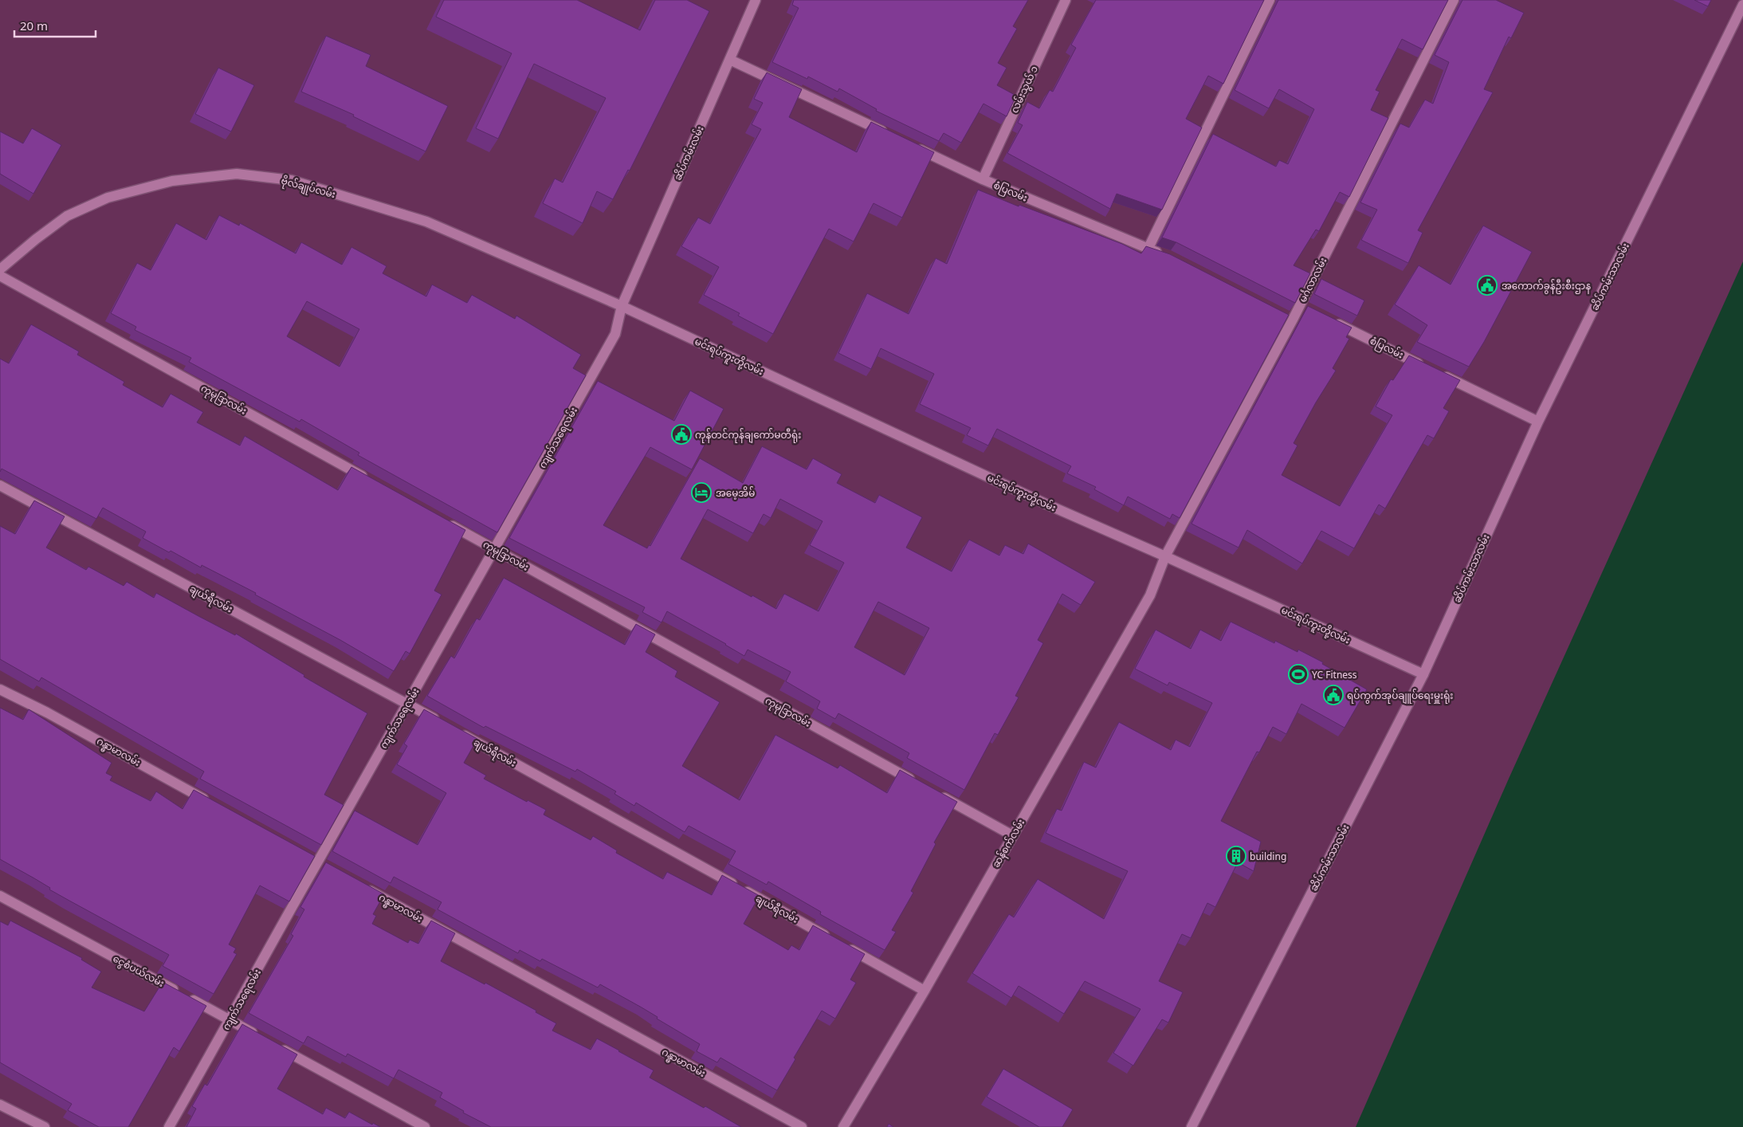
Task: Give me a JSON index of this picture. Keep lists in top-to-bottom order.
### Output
{
  "streets": {
    "street": [
      "လမ်းသွယ် ၁",
      "ဆိပ်ကမ်းလမ်း",
      "ဗိုလ်ချုပ်လမ်း",
      "စံပြလမ်း",
      "ဆိပ်ကမ်းသာလမ်း",
      "မင်္ဂလာလမ်း",
      "မင်းရပ်ကူးတို့လမ်း",
      "ကုမုဒြာလမ်း",
      "ကျက်သရေလမ်း",
      "ချယ်ရီလမ်း",
      "ဂန္ဓာမာလမ်း",
      "ဆန်စက်လမ်း",
      "ငွေစံပယ်လမ်း"
    ]
  },
  "crossings": [
    ["လမ်းသွယ် ၁", "စံပြလမ်း"],
    ["ဆိပ်ကမ်းလမ်း", "ဗိုလ်ချုပ်လမ်း"],
    ["ဆိပ်ကမ်းလမ်း", "မင်းရပ်ကူးတို့လမ်း"],
    ["ဆိပ်ကမ်းလမ်း", "ကျက်သရေလမ်း"],
    ["ဗိုလ်ချုပ်လမ်း", "မင်းရပ်ကူးတို့လမ်း"],
    ["ဗိုလ်ချုပ်လမ်း", "ကျက်သရေလမ်း"],
    ["ဆိပ်ကမ်းသာလမ်း", "မင်းရပ်ကူးတို့လမ်း"],
    ["မင်္ဂလာလမ်း", "မင်းရပ်ကူးတို့လမ်း"],
    ["မင်္ဂလာလမ်း", "ဆန်စက်လမ်း"],
    ["မင်းရပ်ကူးတို့လမ်း", "ကျက်သရေလမ်း"],
    ["မင်းရပ်ကူးတို့လမ်း", "ဆန်စက်လမ်း"],
    ["ကုမုဒြာလမ်း", "ကျက်သရေလမ်း"],
    ["ကျက်သရေလမ်း", "ချယ်ရီလမ်း"],
    ["ကျက်သရေလမ်း", "ငွေစံပယ်လမ်း"],
    ["ချယ်ရီလမ်း", "ဆန်စက်လမ်း"]
  ],
  "places": {
    "public building": ["အကောက်ခွန်ဦးစီးဌာန", "ကုန်တင်ကုန်ချကော်မတီရုံး", "ရပ်ကွက်အုပ်ချူပ်ရေးမှူးရုံး"],
    "hotel": ["အမေ့အိမ်"],
    "sports": ["YC Fitness"],
    "building": ["building"]
  },
  "scale_bar": "20 m"
}
